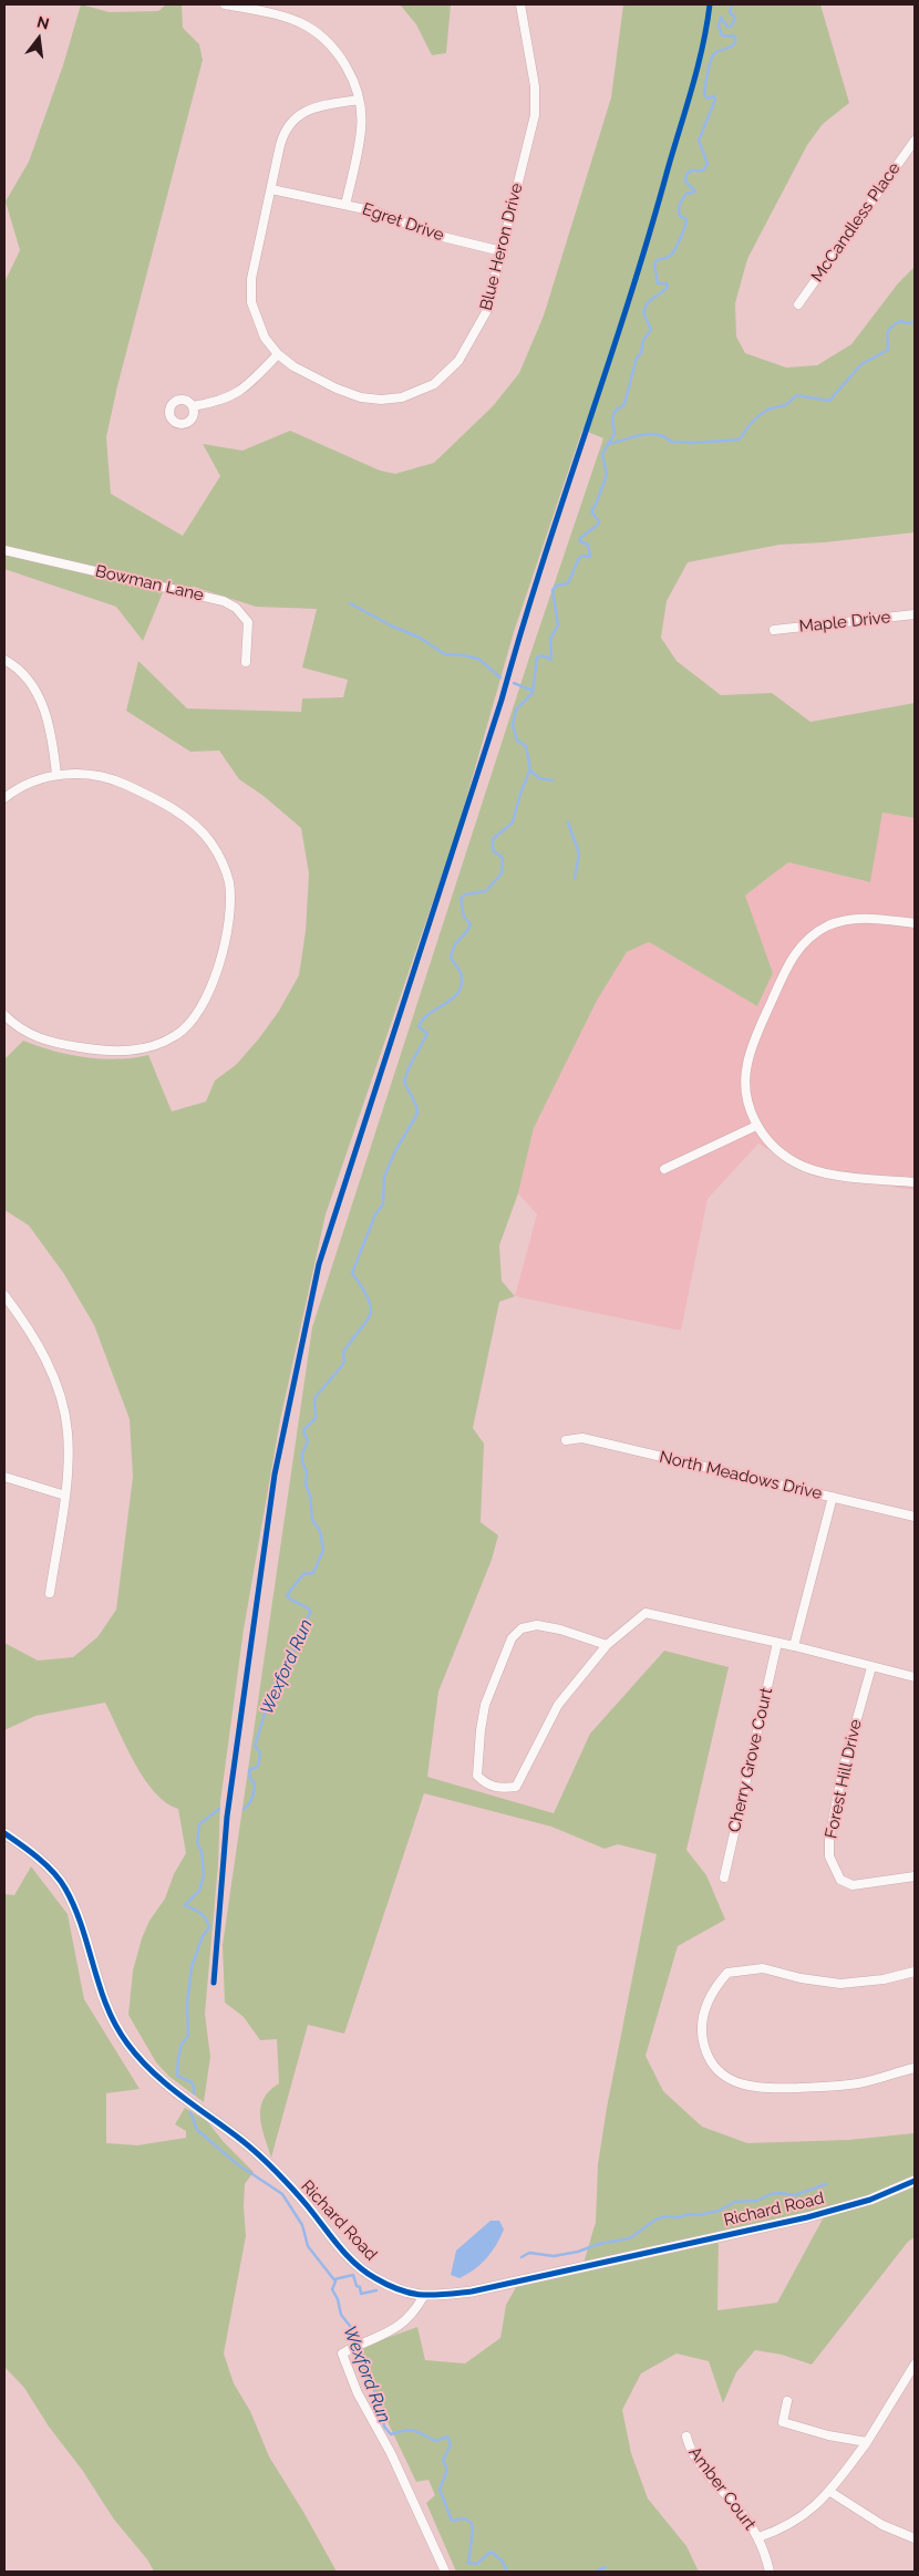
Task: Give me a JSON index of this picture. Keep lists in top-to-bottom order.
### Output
{
  "streets": {
    "street": [
      "Egret Drive",
      "McCandless Place",
      "Blue Heron Drive",
      "Bowman Lane",
      "Maple Drive",
      "North Meadows Drive",
      "Cherry Grove Court",
      "Forest Hill Drive",
      "Richard Road",
      "Amber Court"
    ]
  },
  "crossings": [
    ["Egret Drive", "Blue Heron Drive"]
  ],
  "water": ["Wexford Run"],
  "north": "top"
}
